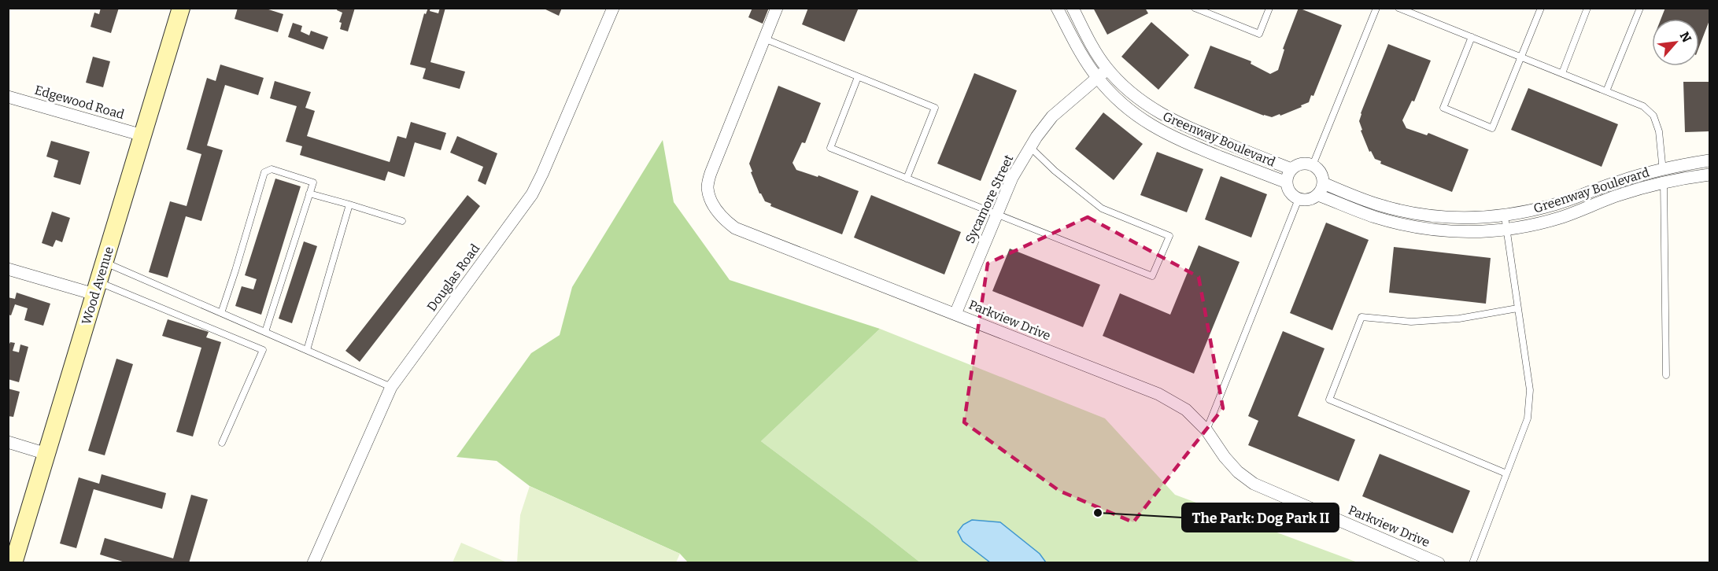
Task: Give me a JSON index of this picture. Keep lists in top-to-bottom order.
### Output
{
  "streets": {
    "main road": ["Wood Avenue"],
    "street": [
      "Edgewood Road",
      "Greenway Boulevard",
      "Sycamore Street",
      "Douglas Road",
      "Parkview Drive"
    ]
  },
  "crossings": [
    ["Edgewood Road", "Wood Avenue"],
    ["Greenway Boulevard", "Sycamore Street"],
    ["Sycamore Street", "Parkview Drive"]
  ],
  "places": ["The Park: Dog Park II"],
  "north": "top right"
}
